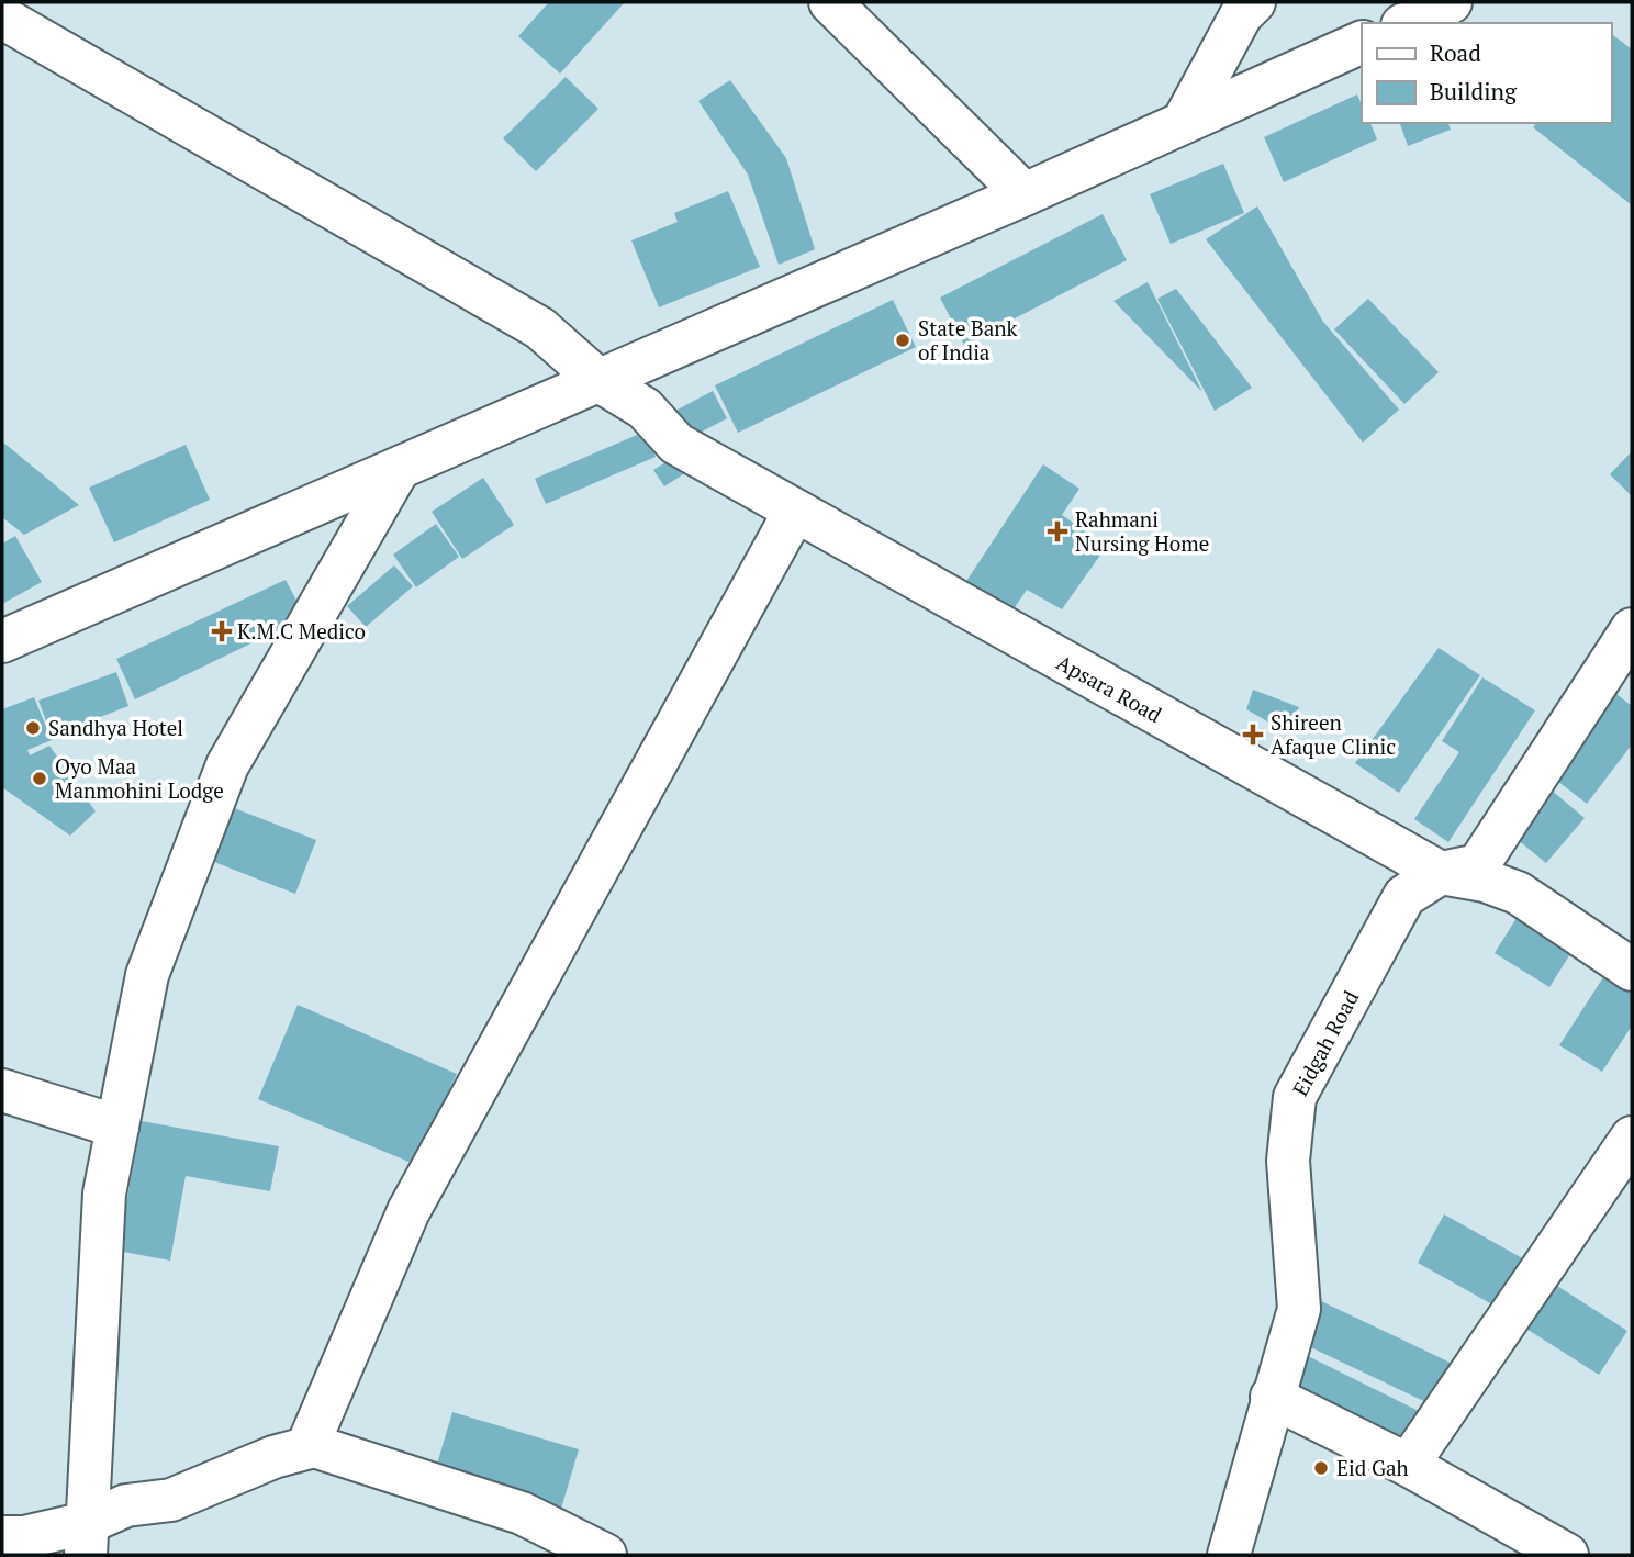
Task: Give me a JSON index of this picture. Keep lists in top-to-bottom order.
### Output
{
  "streets": {
    "street": ["Apsara Road", "Eidgah Road"]
  },
  "crossings": [
    ["Apsara Road", "Eidgah Road"]
  ],
  "places": {
    "other": [
      "State Bank of India",
      "Sandhya Hotel",
      "Oyo Maa Manmohini Lodge",
      "Eid Gah"
    ],
    "health": ["Rahmani Nursing Home", "K.M.C Medico", "Shireen Afaque Clinic"]
  },
  "legend": ["Road", "Building"]
}
